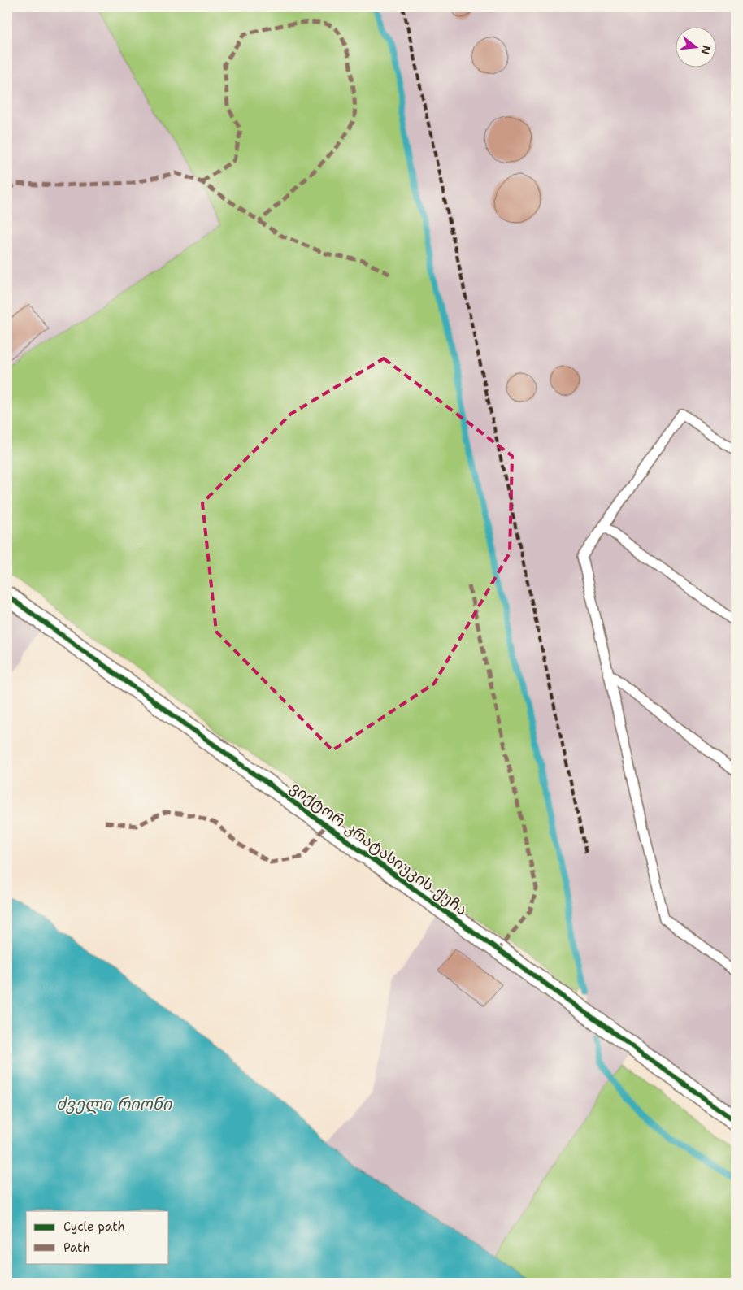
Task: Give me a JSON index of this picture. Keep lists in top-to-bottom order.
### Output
{
  "streets": {
    "street": ["ვიქტორ კრატასიუკის ქუჩა"]
  },
  "water": ["ძველი რიონი"],
  "legend": ["Cycle path", "Path"],
  "north": "right"
}
